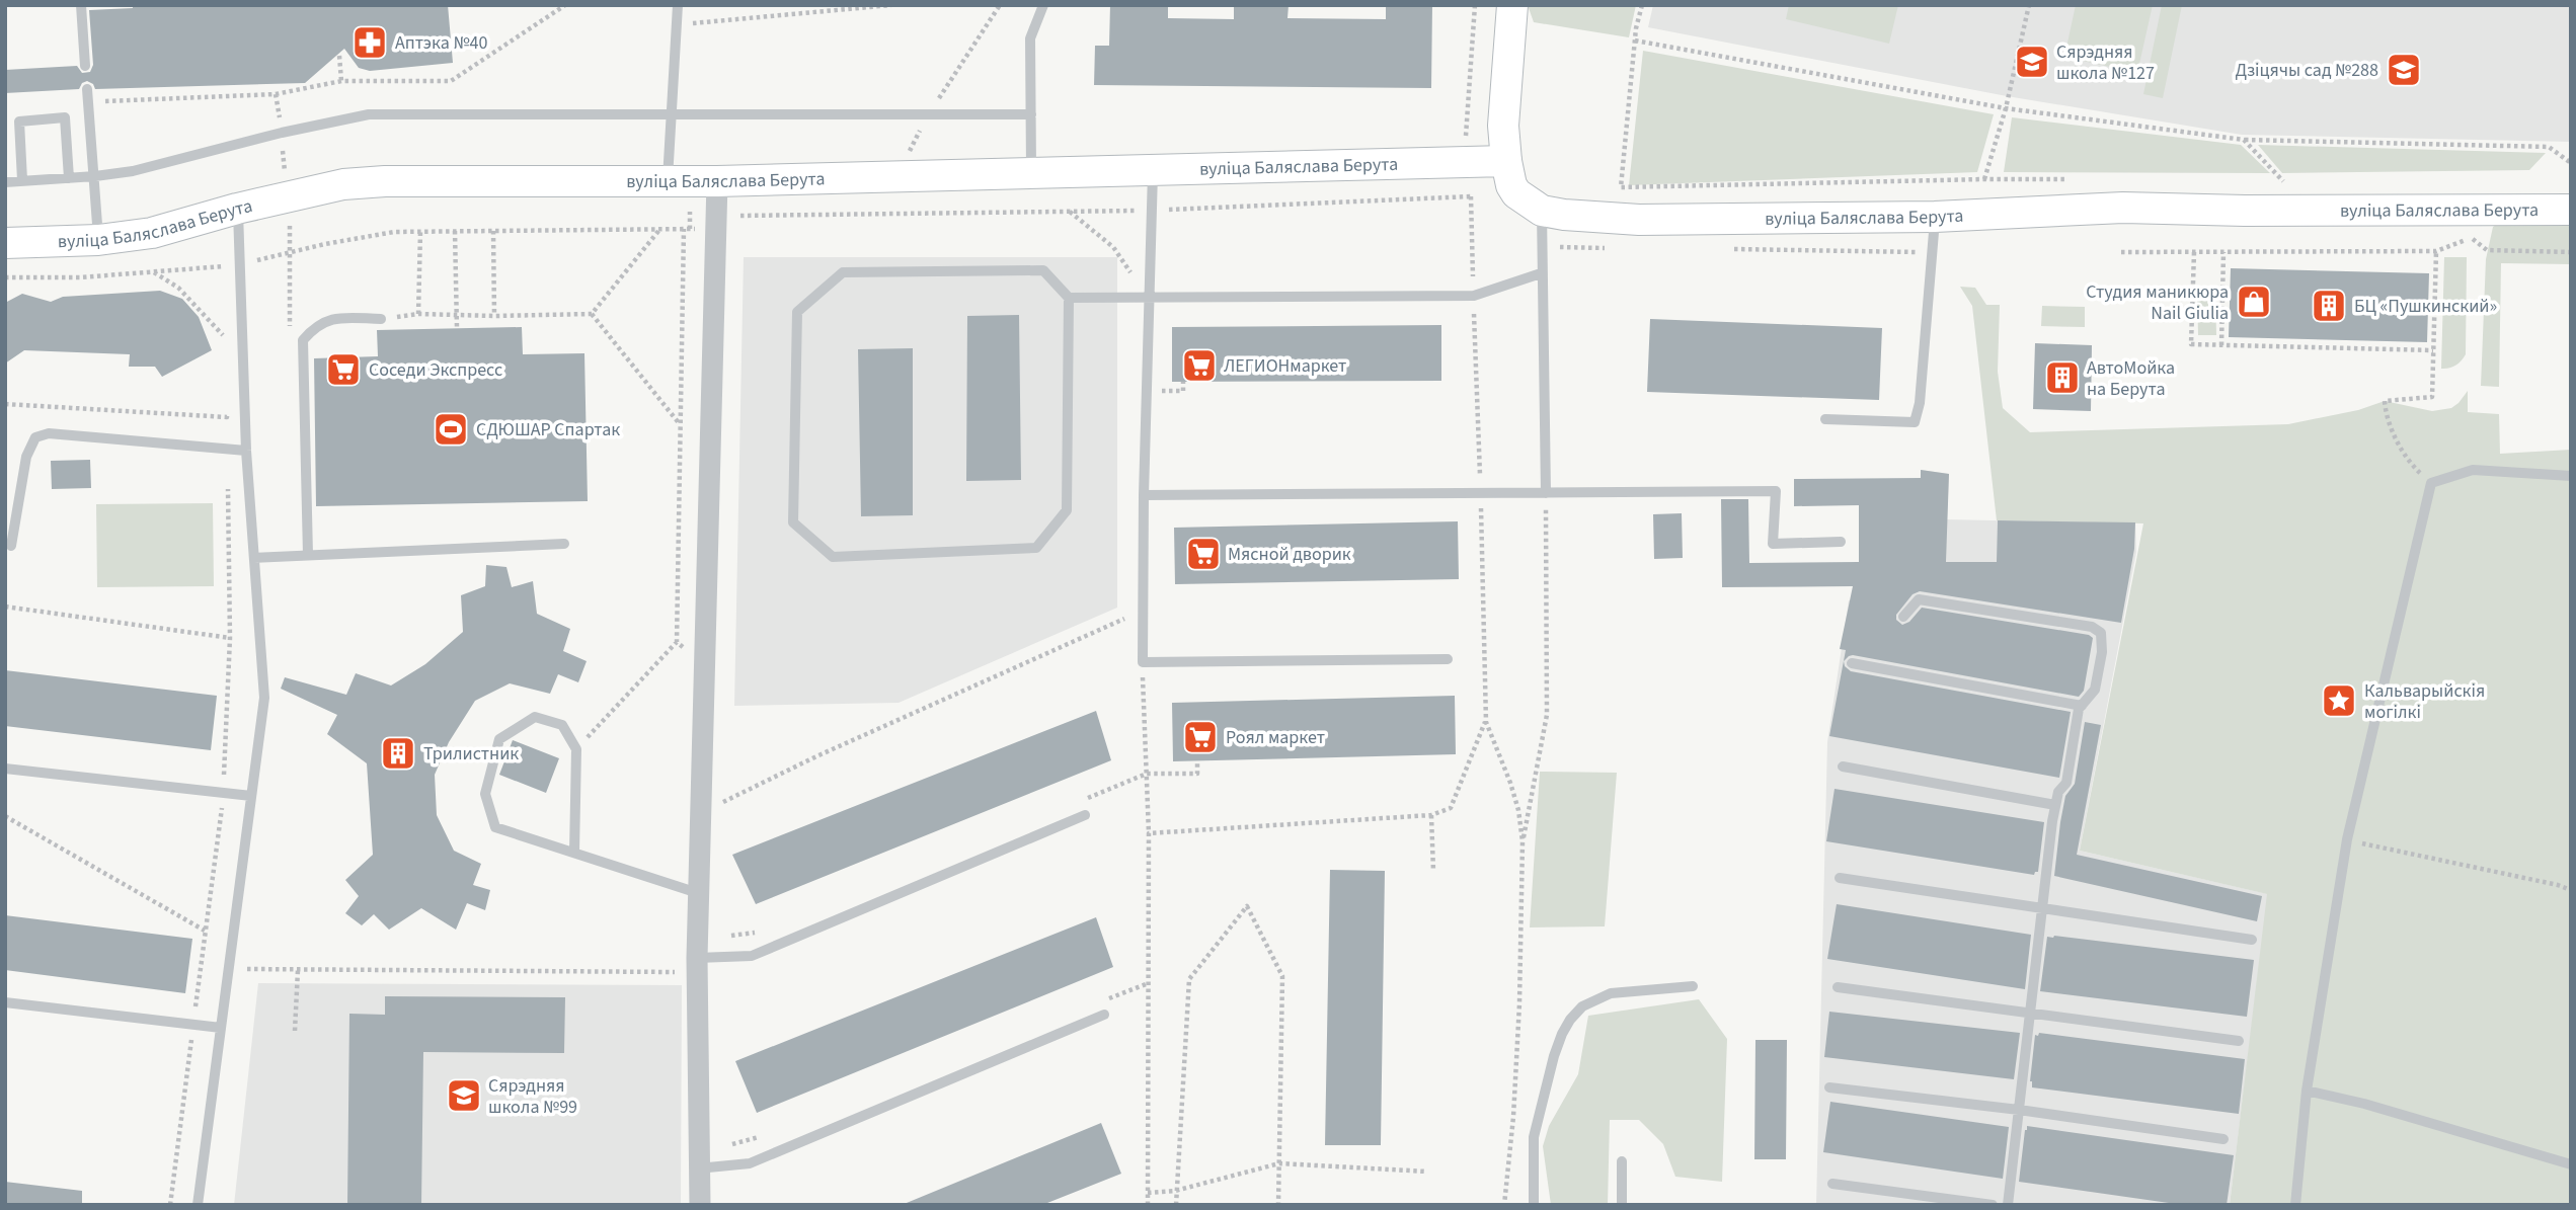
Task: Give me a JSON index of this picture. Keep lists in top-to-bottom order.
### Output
{
  "streets": {
    "street": ["вуліца Баляслава Берута"]
  },
  "places": {
    "pharmacy": ["Аптэка №40"],
    "school or university": ["Сярэдняя школа №127", "Дзіцячы сад №288", "Сярэдняя школа №99"],
    "shop": ["Студия маникюра Nail Giulia"],
    "building": ["БЦ «Пушкинский»", "АвтоМойка на Берута", "Трилистник"],
    "supermarket": [
      "ЛЕГИОНмаркет",
      "Соседи Экспресс",
      "Мясной дворик",
      "Роял маркет"
    ],
    "sports": ["СДЮШАР Спартак"],
    "place": ["Кальварыйскія могілкі"]
  }
}
